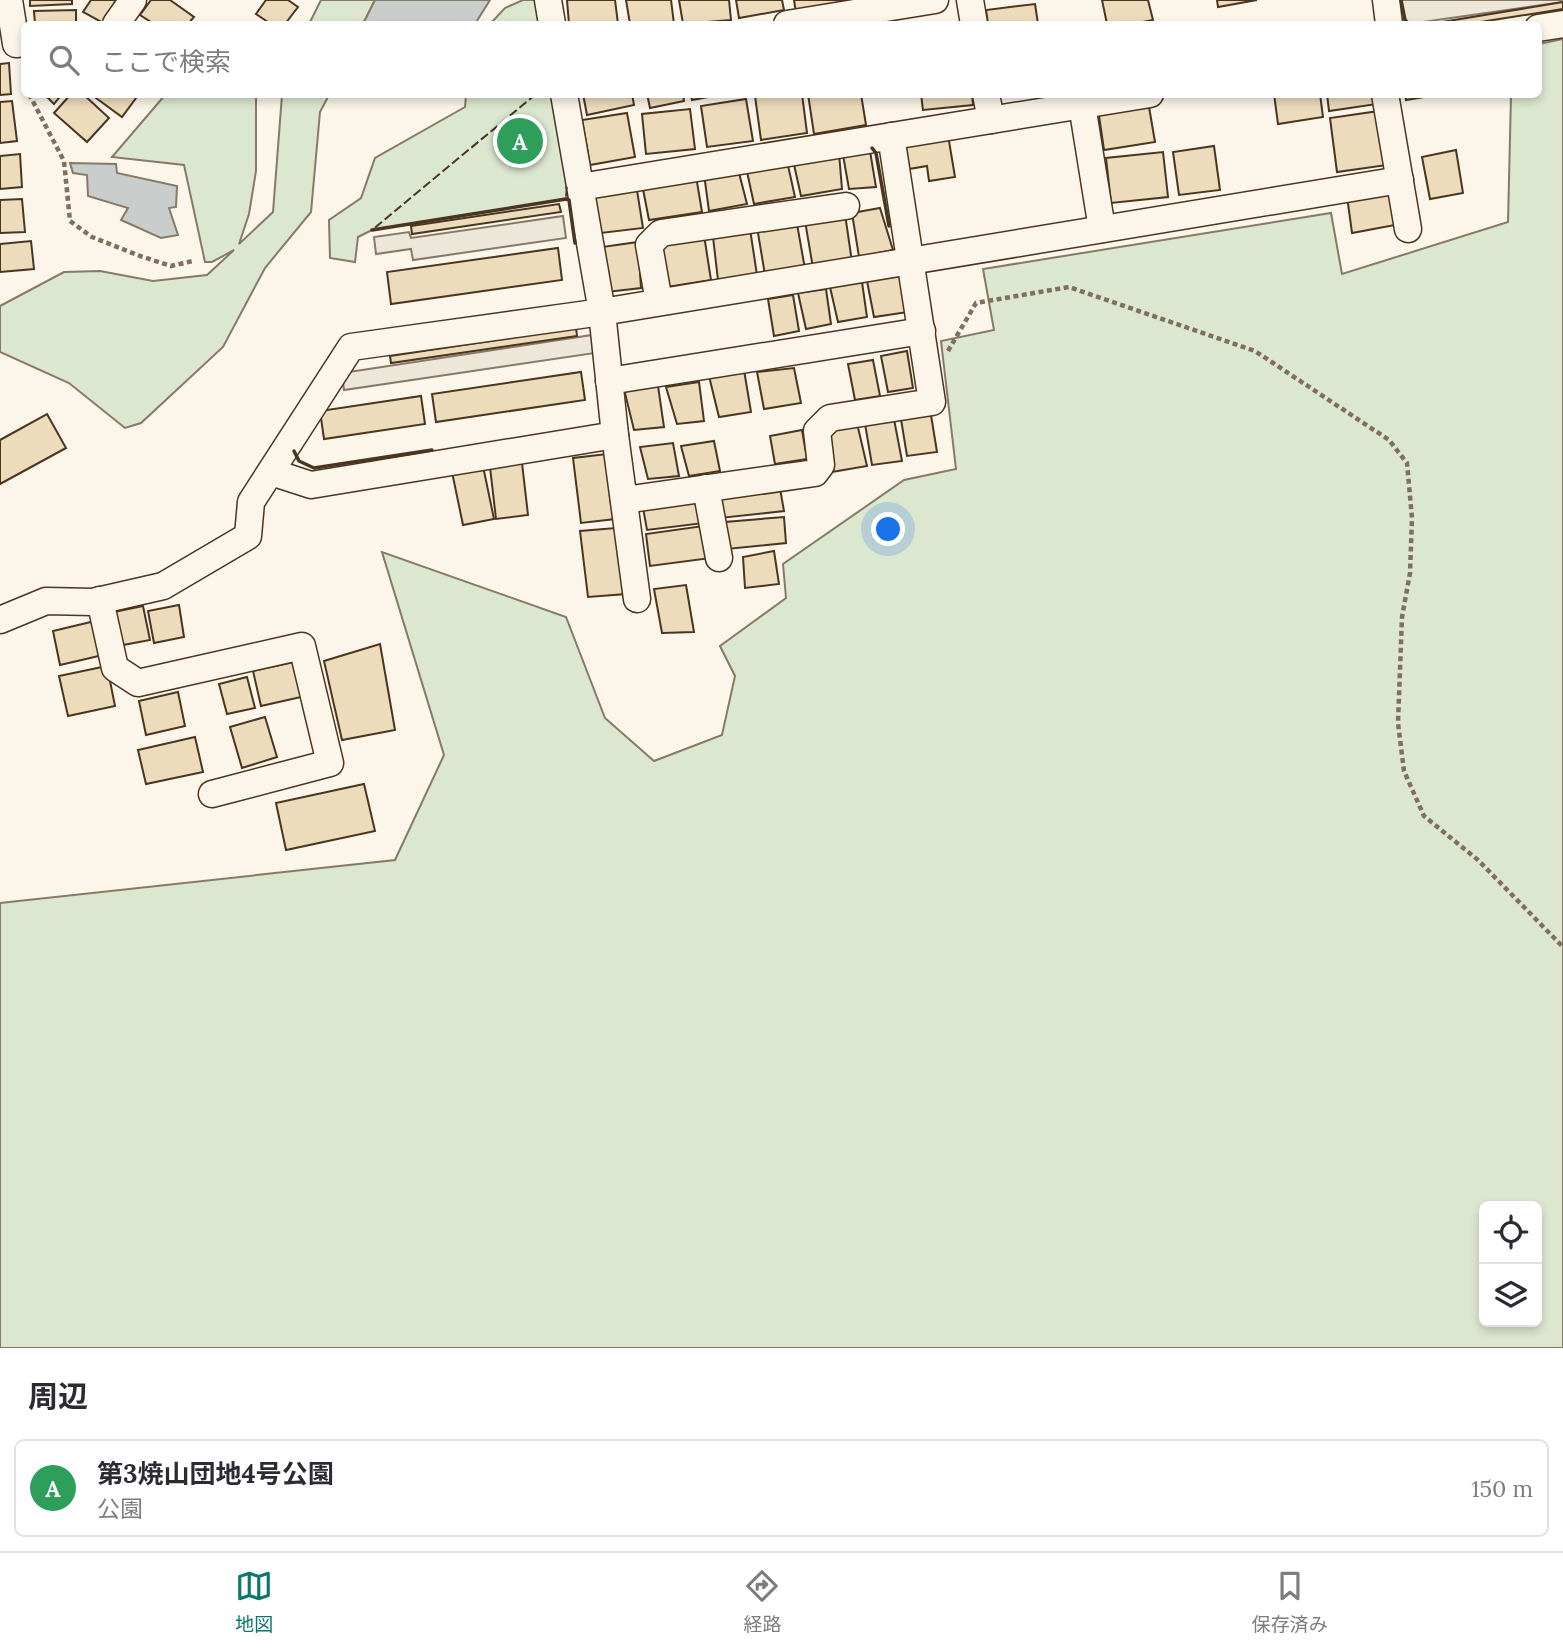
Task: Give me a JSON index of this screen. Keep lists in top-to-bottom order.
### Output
{
  "page": {
    "search": "ここで検索",
    "pins": "A",
    "heading": "周辺",
    "list": [
      {
        "mark": "A",
        "name": "第3焼山団地4号公園",
        "note": "公園",
        "value": "150 m"
      }
    ],
    "nav": ["地図", "経路", "保存済み"]
  }
}
